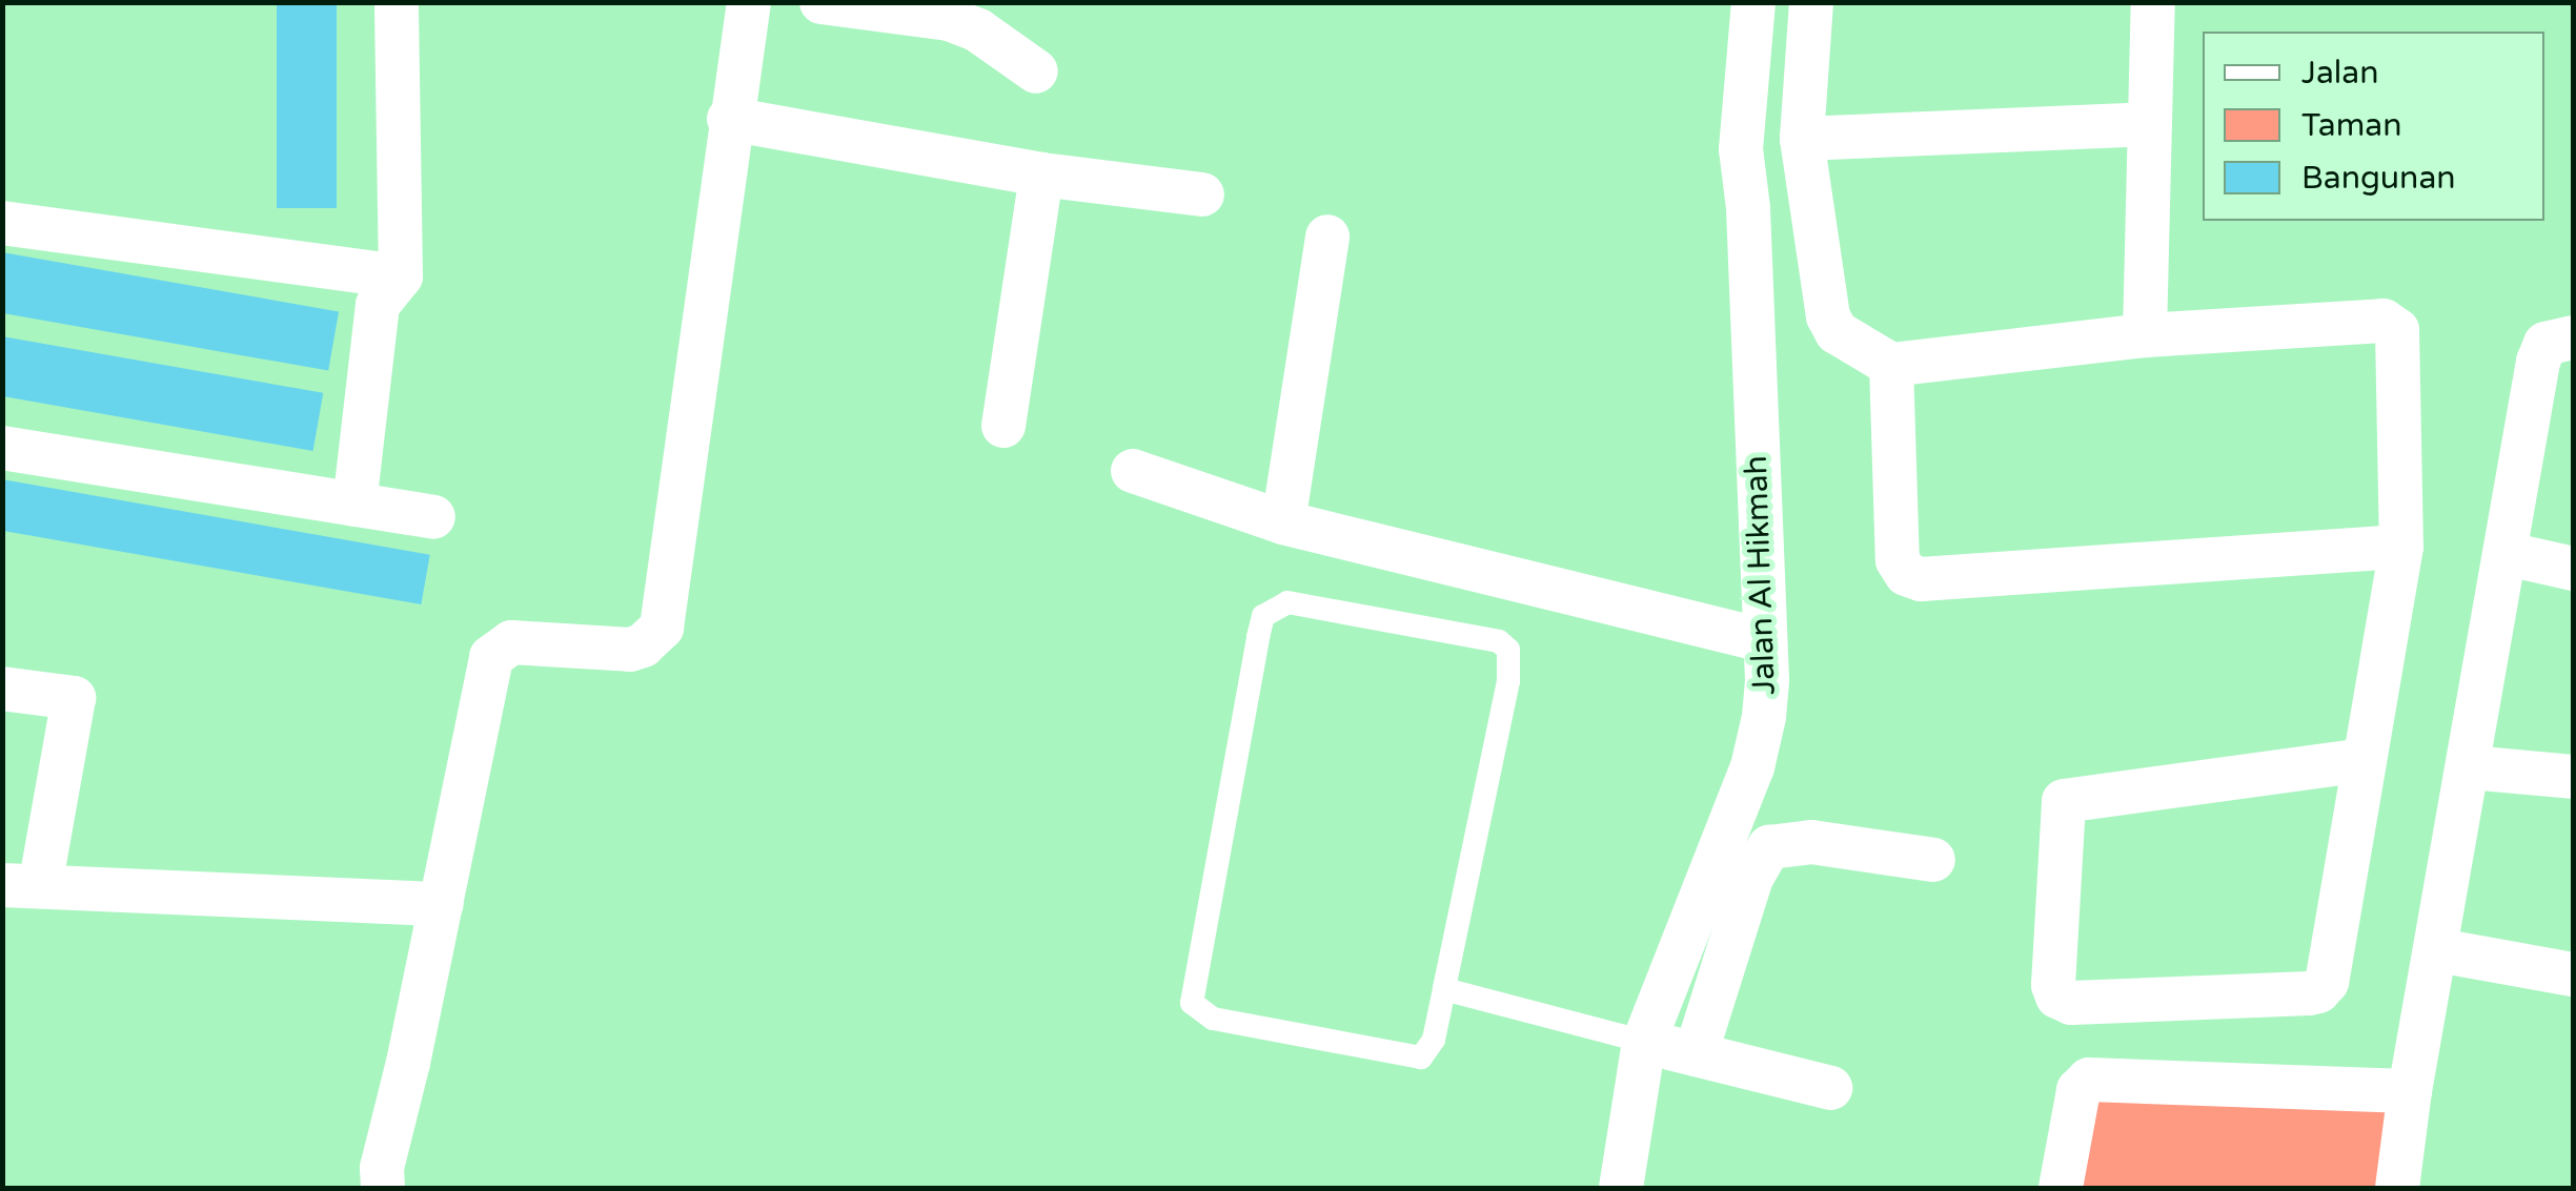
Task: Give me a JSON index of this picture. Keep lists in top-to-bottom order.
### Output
{
  "streets": {
    "street": ["Jalan Al Hikmah"]
  },
  "legend": ["Jalan", "Taman", "Bangunan"]
}
